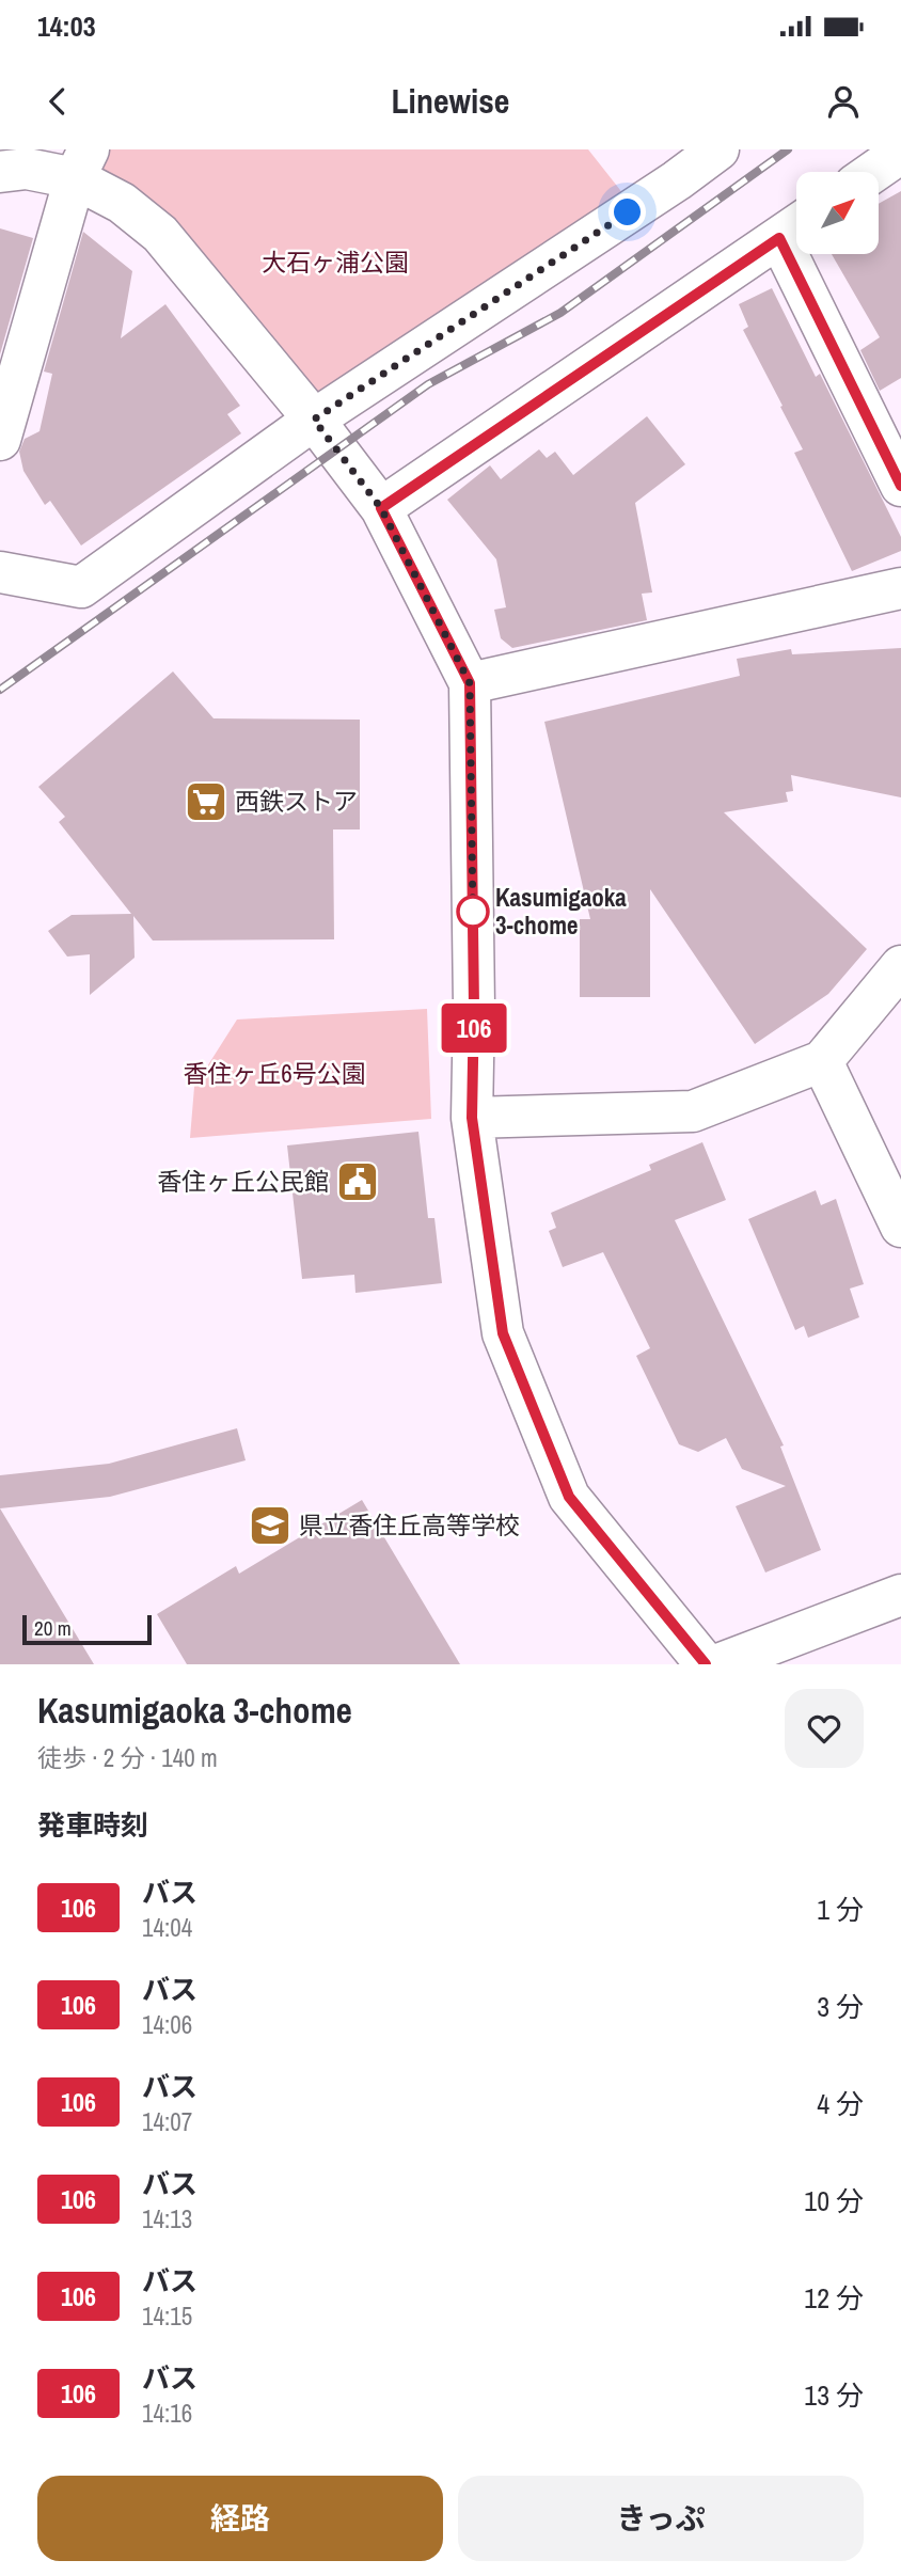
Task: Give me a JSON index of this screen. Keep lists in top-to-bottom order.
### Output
{
  "parks": ["大石ヶ浦公園", "香住ヶ丘6号公園"],
  "places": {
    "supermarket": ["西鉄ストア"],
    "other": ["Kasumigaoka 3-chome"],
    "public building": ["香住ヶ丘公民館"],
    "school or university": ["県立香住丘高等学校"]
  },
  "lines": ["bus line 106"],
  "scale_bar": "20 m",
  "north": "top right",
  "page": {
    "status": "14:03",
    "header": "Linewise",
    "on_map": "106",
    "scale": "20 m",
    "heading": [
      ["Kasumigaoka 3-chome", "徒歩 · 2 分 · 140 m"],
      "発車時刻"
    ],
    "list": [
      {
        "mark": "106",
        "name": "バス",
        "note": "14:04",
        "value": "1 分"
      },
      {
        "mark": "106",
        "name": "バス",
        "note": "14:06",
        "value": "3 分"
      },
      {
        "mark": "106",
        "name": "バス",
        "note": "14:07",
        "value": "4 分"
      },
      {
        "mark": "106",
        "name": "バス",
        "note": "14:13",
        "value": "10 分"
      },
      {
        "mark": "106",
        "name": "バス",
        "note": "14:15",
        "value": "12 分"
      },
      {
        "mark": "106",
        "name": "バス",
        "note": "14:16",
        "value": "13 分"
      }
    ],
    "buttons": ["経路", "きっぷ"]
  }
}
